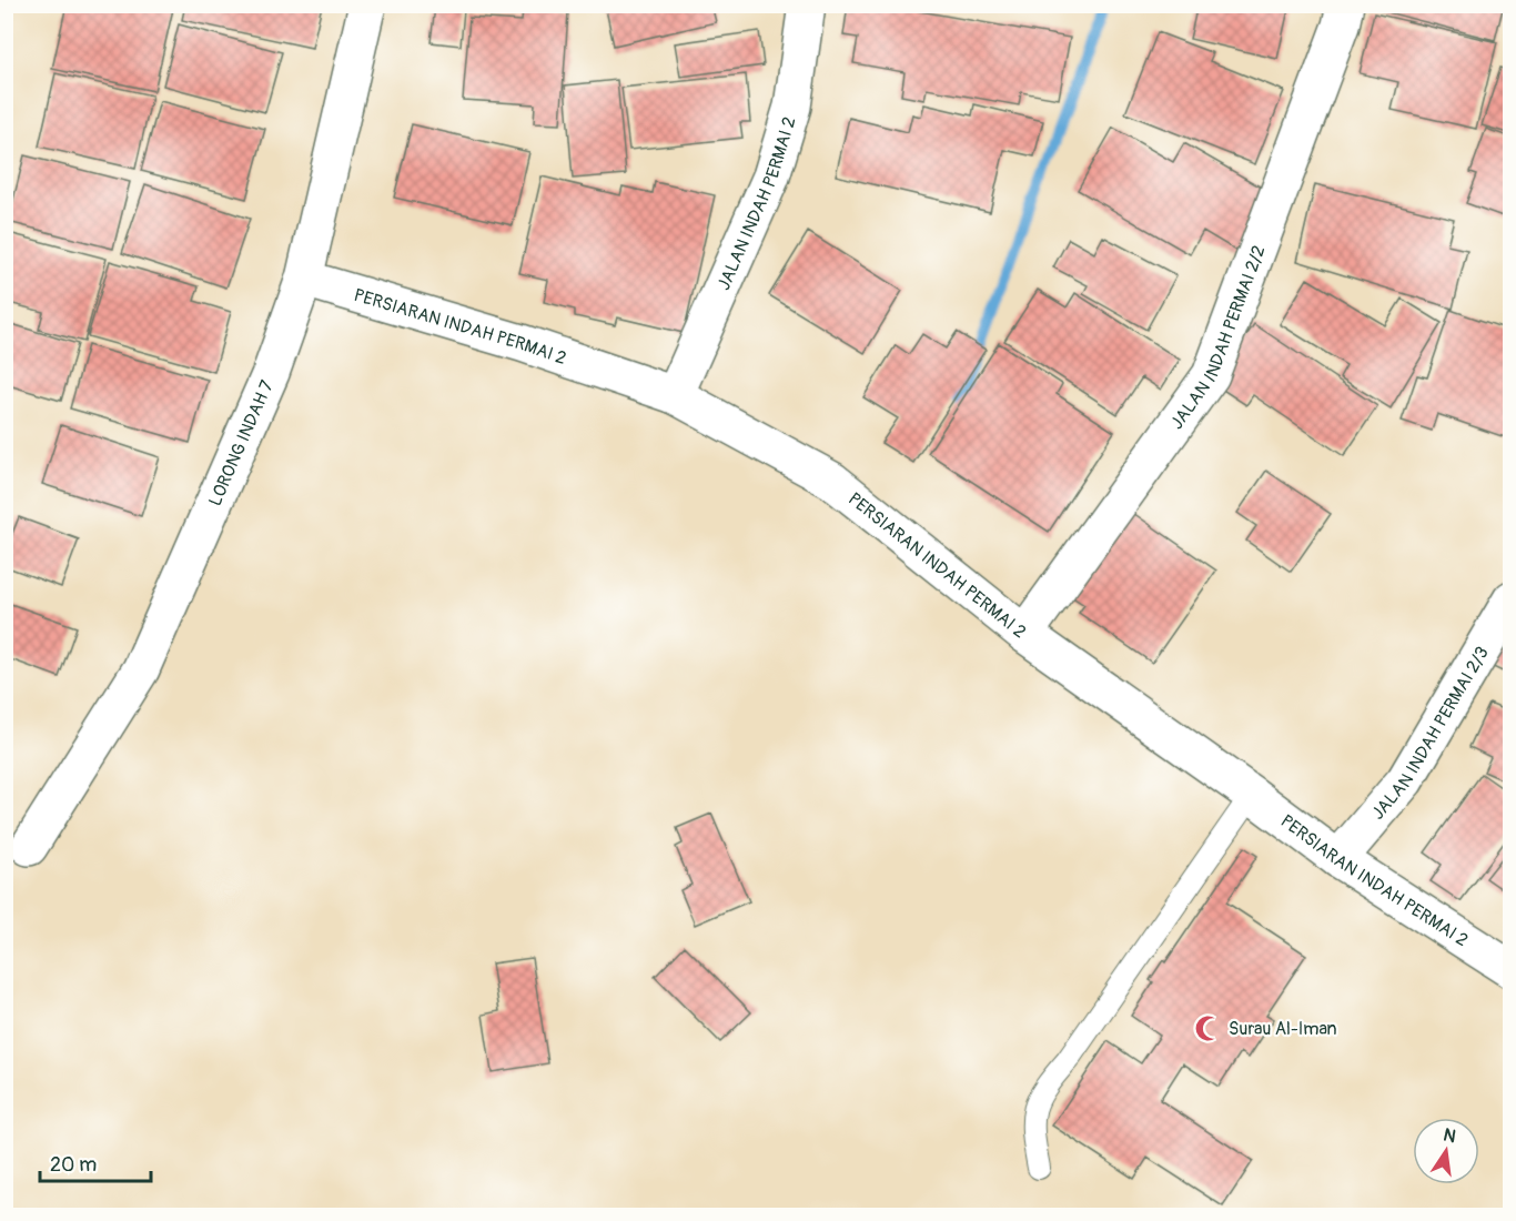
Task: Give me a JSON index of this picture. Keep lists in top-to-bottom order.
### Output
{
  "streets": {
    "street": [
      "JALAN INDAH PERMAI 2",
      "PERSIARAN INDAH PERMAI 2",
      "JALAN INDAH PERMAI 2/2",
      "LORONG INDAH 7",
      "JALAN INDAH PERMAI 2/3"
    ]
  },
  "crossings": [
    ["JALAN INDAH PERMAI 2", "PERSIARAN INDAH PERMAI 2"],
    ["PERSIARAN INDAH PERMAI 2", "JALAN INDAH PERMAI 2/2"],
    ["PERSIARAN INDAH PERMAI 2", "LORONG INDAH 7"],
    ["PERSIARAN INDAH PERMAI 2", "JALAN INDAH PERMAI 2/3"]
  ],
  "places": {
    "mosque": ["Surau Al-Iman"]
  },
  "scale_bar": "20 m",
  "north": "top"
}
